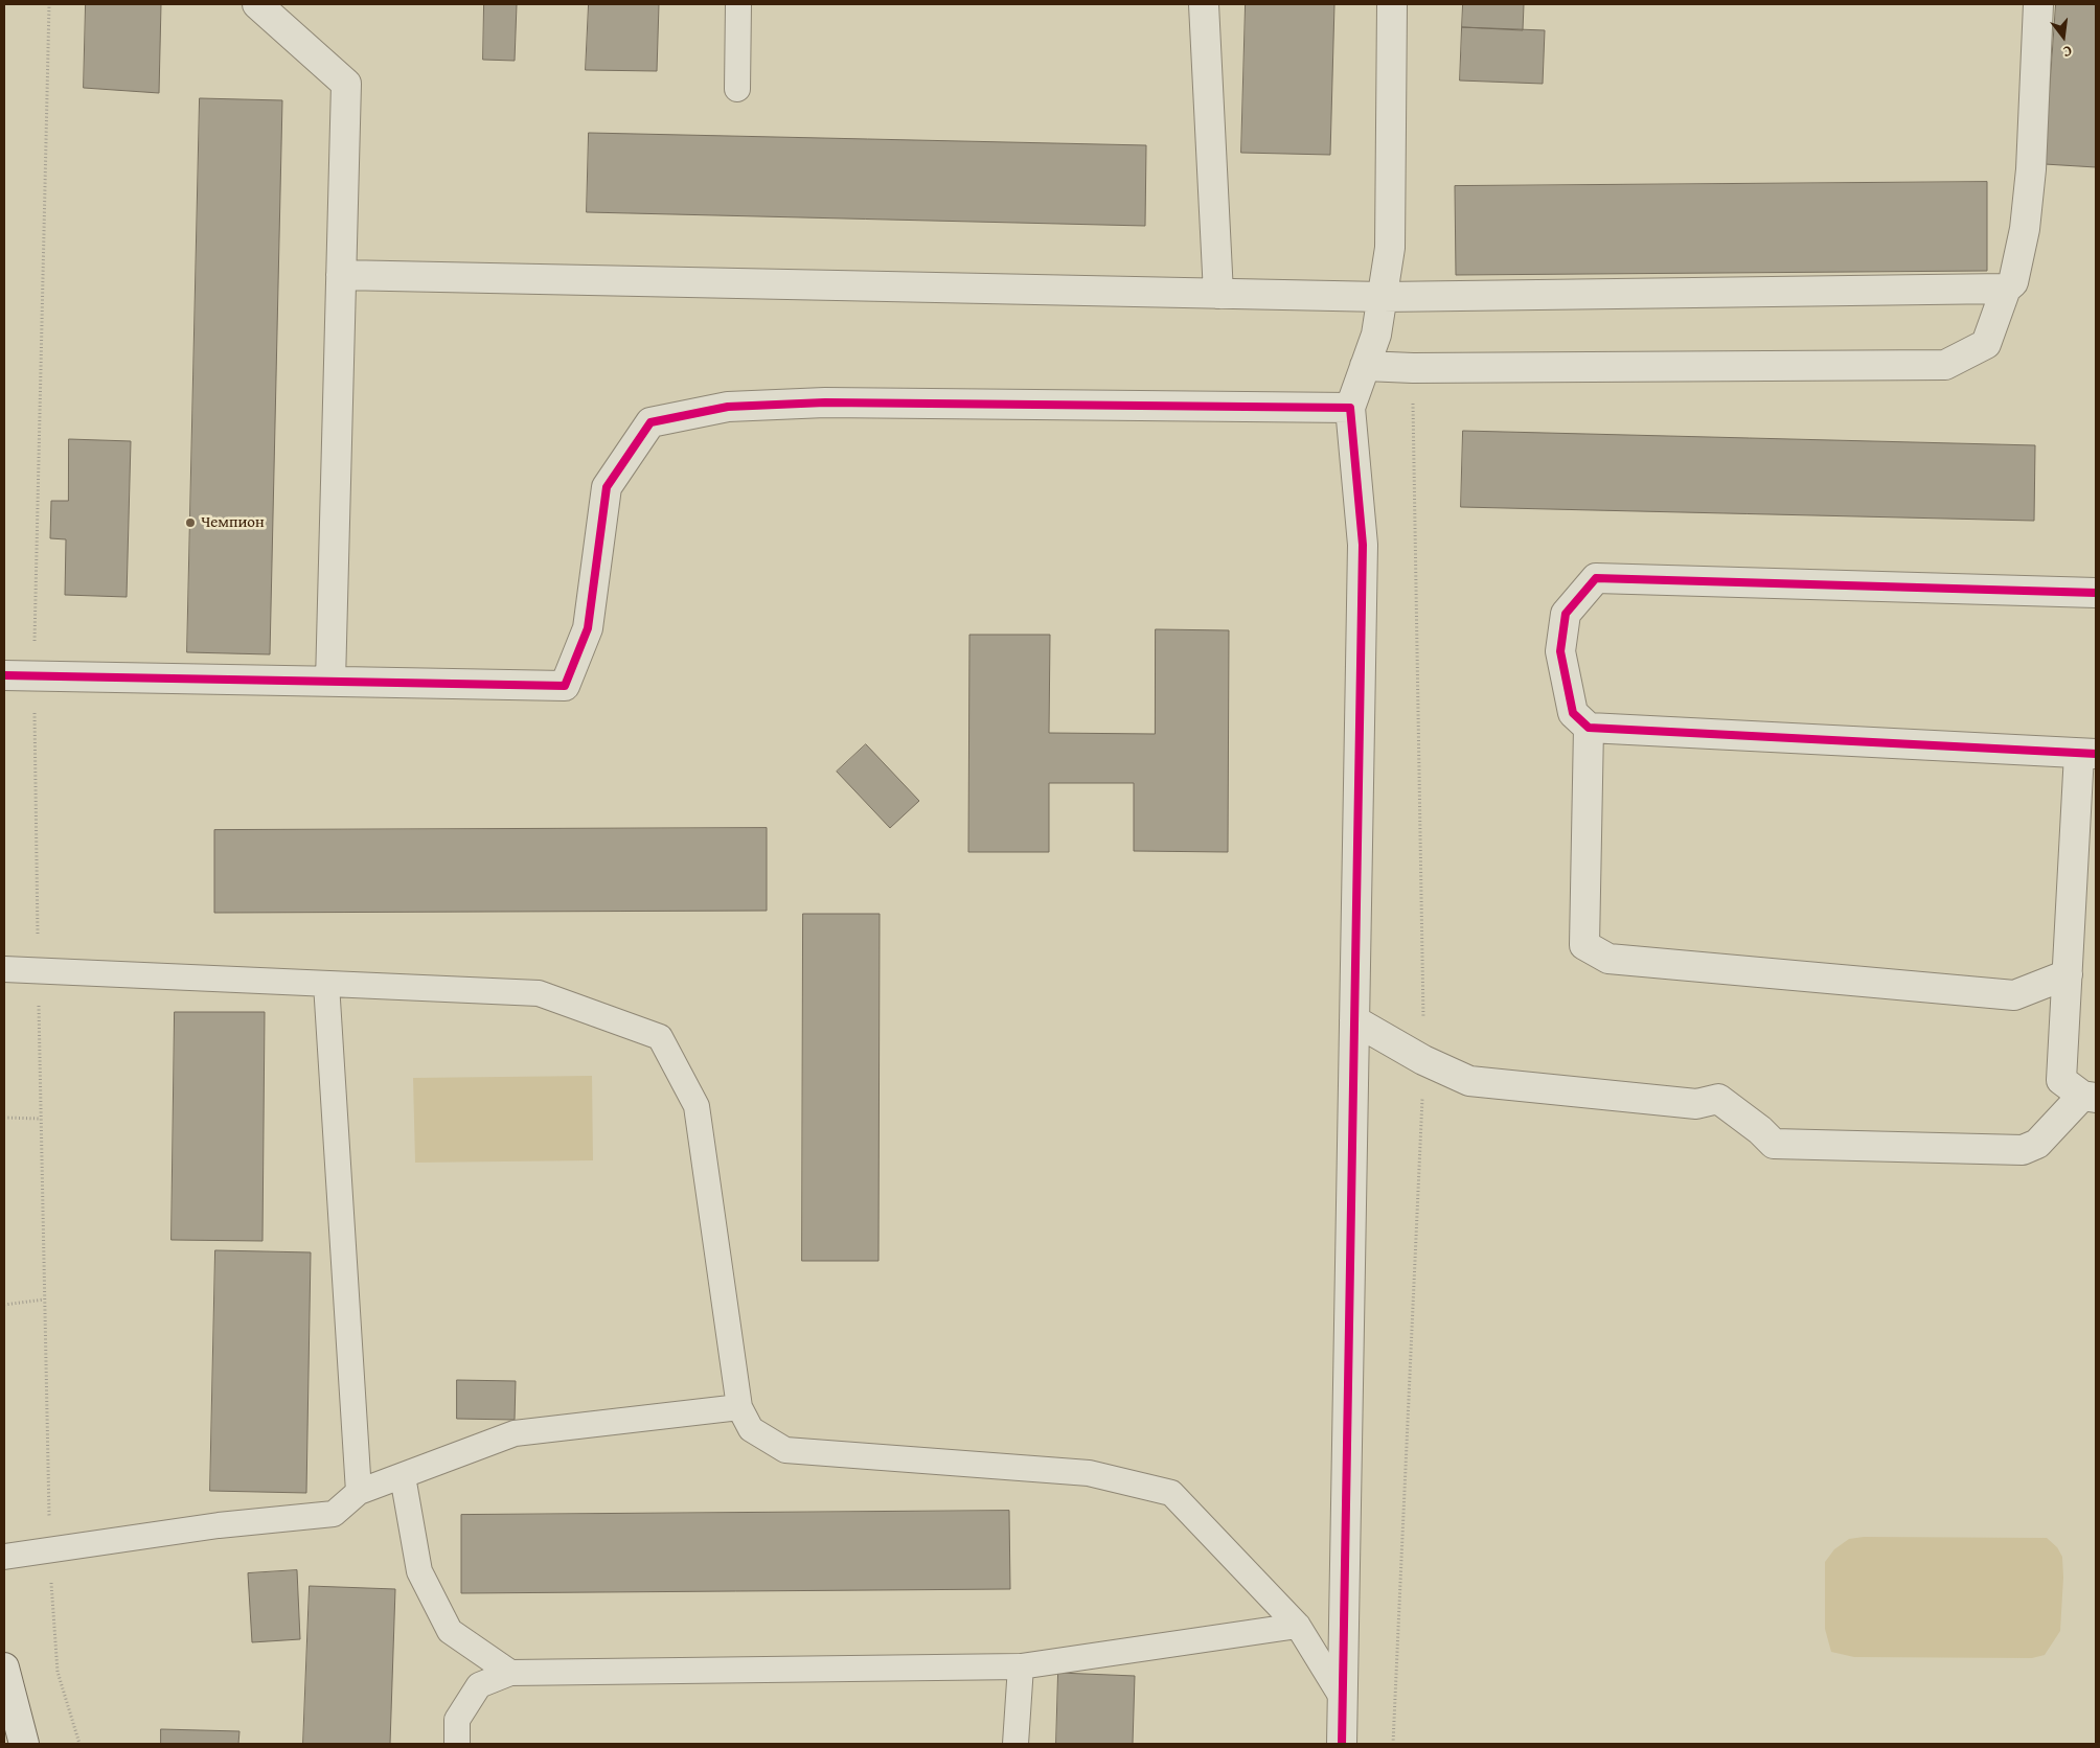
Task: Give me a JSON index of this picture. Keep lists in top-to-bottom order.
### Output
{
  "places": ["Чемпион"],
  "north": "bottom"
}
